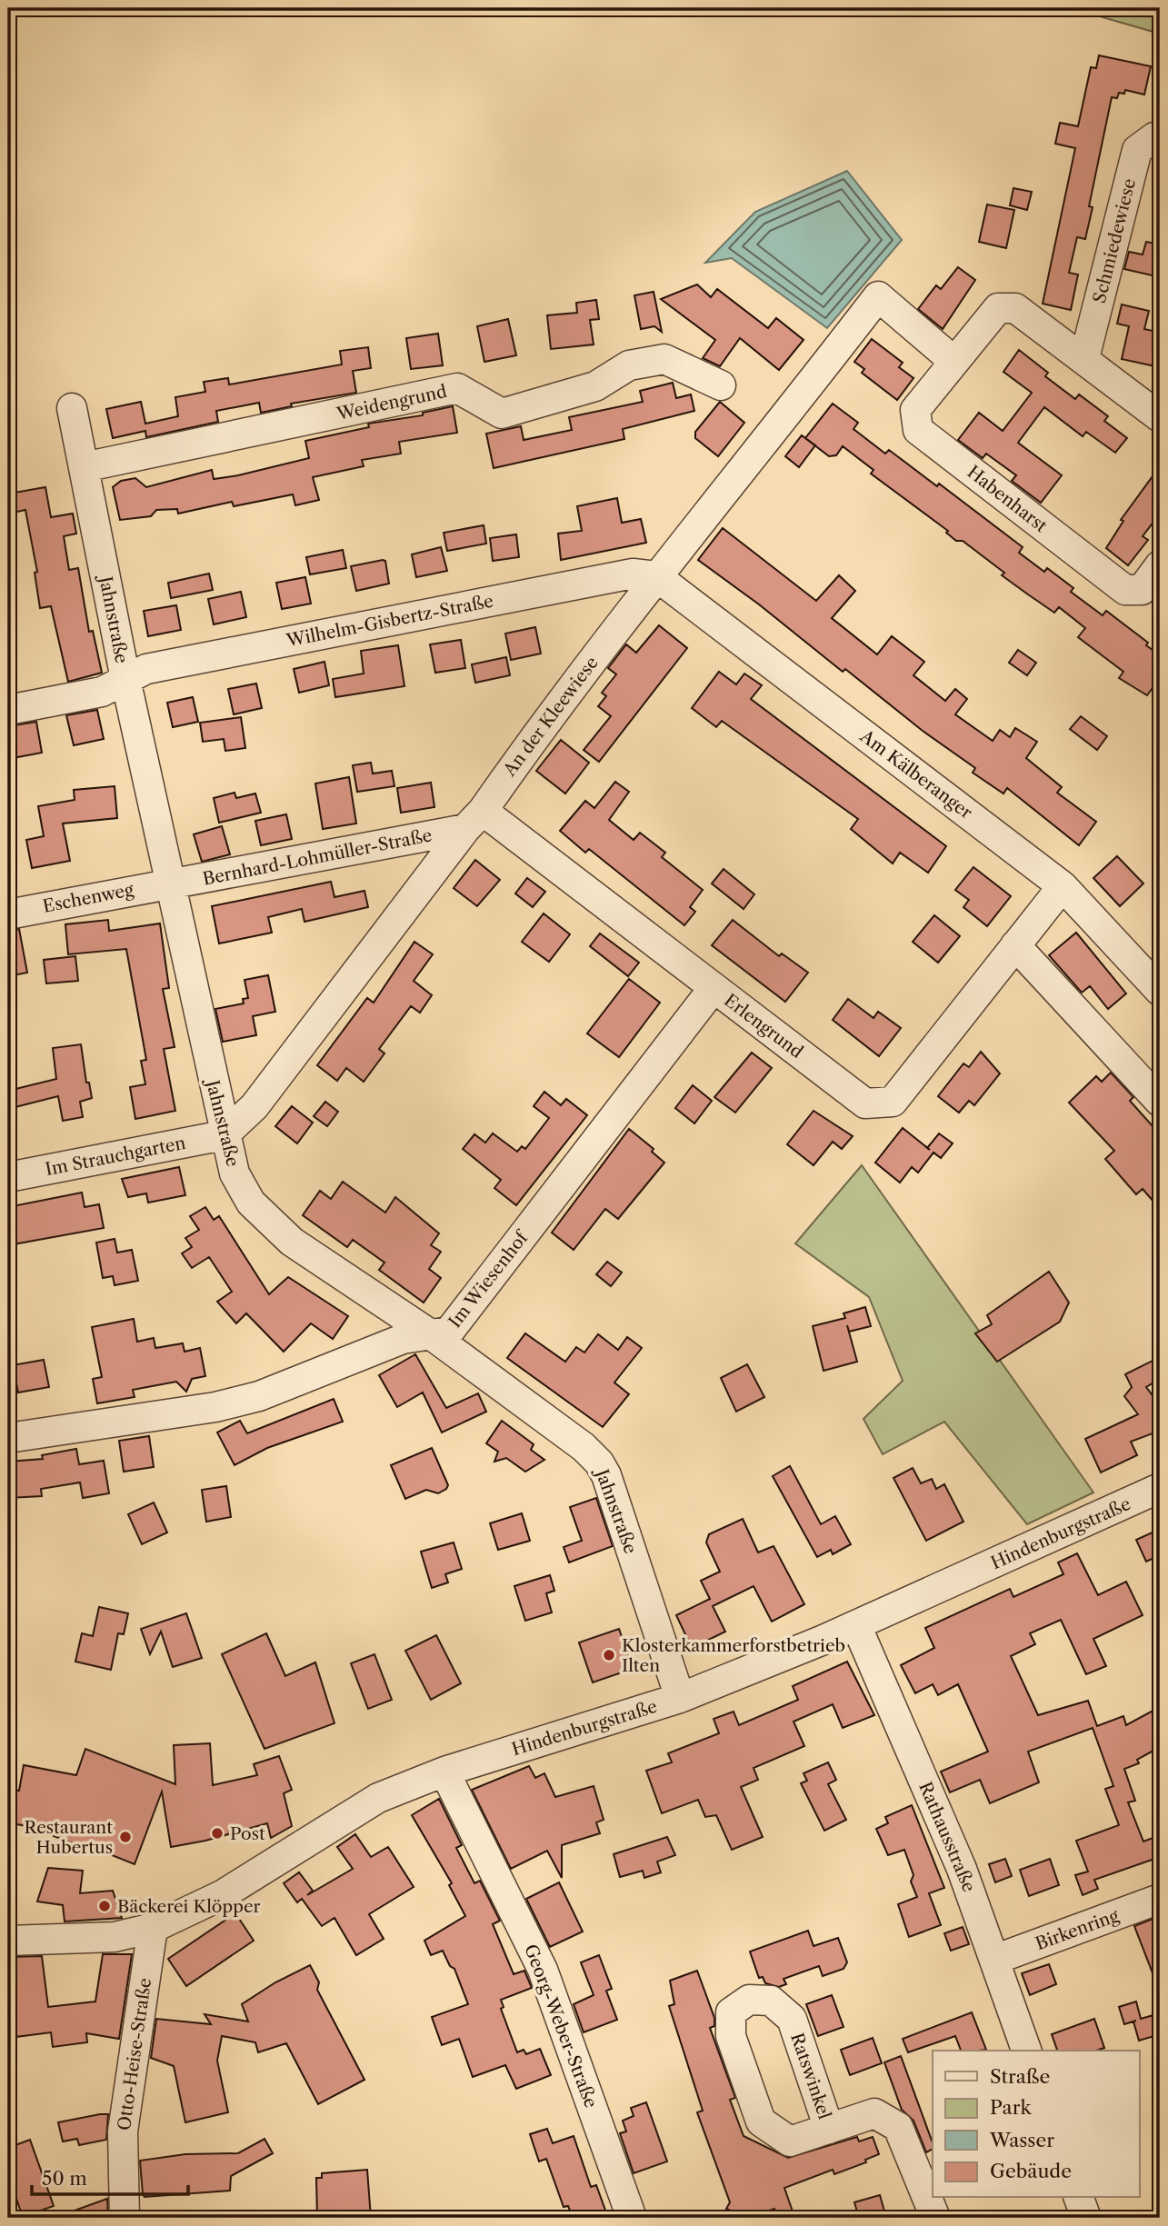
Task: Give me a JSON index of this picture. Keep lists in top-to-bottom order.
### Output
{
  "streets": {
    "street": [
      "Schmiedewiese",
      "Weidengrund",
      "Habenharst",
      "Jahnstraße",
      "Wilhelm-Gisbertz-Straße",
      "An der Kleewiese",
      "Am Kälberanger",
      "Bernhard-Lohmüller-Straße",
      "Eschenweg",
      "Erlengrund",
      "Im Strauchgarten",
      "Im Wiesenhof",
      "Hindenburgstraße",
      "Rathausstraße",
      "Birkenring",
      "Georg-Weber-Straße",
      "Otto-Heise-Straße",
      "Ratswinkel"
    ]
  },
  "crossings": [
    ["Schmiedewiese", "Habenharst"],
    ["Weidengrund", "Jahnstraße"],
    ["Habenharst", "An der Kleewiese"],
    ["Jahnstraße", "Wilhelm-Gisbertz-Straße"],
    ["Jahnstraße", "An der Kleewiese"],
    ["Jahnstraße", "Bernhard-Lohmüller-Straße"],
    ["Jahnstraße", "Eschenweg"],
    ["Jahnstraße", "Im Strauchgarten"],
    ["Jahnstraße", "Im Wiesenhof"],
    ["Jahnstraße", "Hindenburgstraße"],
    ["Wilhelm-Gisbertz-Straße", "An der Kleewiese"],
    ["Wilhelm-Gisbertz-Straße", "Am Kälberanger"],
    ["An der Kleewiese", "Am Kälberanger"],
    ["An der Kleewiese", "Bernhard-Lohmüller-Straße"],
    ["An der Kleewiese", "Erlengrund"],
    ["An der Kleewiese", "Im Strauchgarten"],
    ["Am Kälberanger", "Erlengrund"],
    ["Bernhard-Lohmüller-Straße", "Eschenweg"],
    ["Bernhard-Lohmüller-Straße", "Erlengrund"],
    ["Erlengrund", "Im Wiesenhof"],
    ["Hindenburgstraße", "Rathausstraße"],
    ["Hindenburgstraße", "Georg-Weber-Straße"],
    ["Hindenburgstraße", "Otto-Heise-Straße"],
    ["Rathausstraße", "Birkenring"]
  ],
  "places": [
    "Klosterkammerforstbetrieb Ilten",
    "Post",
    "Restaurant Hubertus",
    "Bäckerei Klöpper"
  ],
  "legend": [
    "Straße",
    "Park",
    "Wasser",
    "Gebäude"
  ],
  "scale_bar": "50 m"
}
